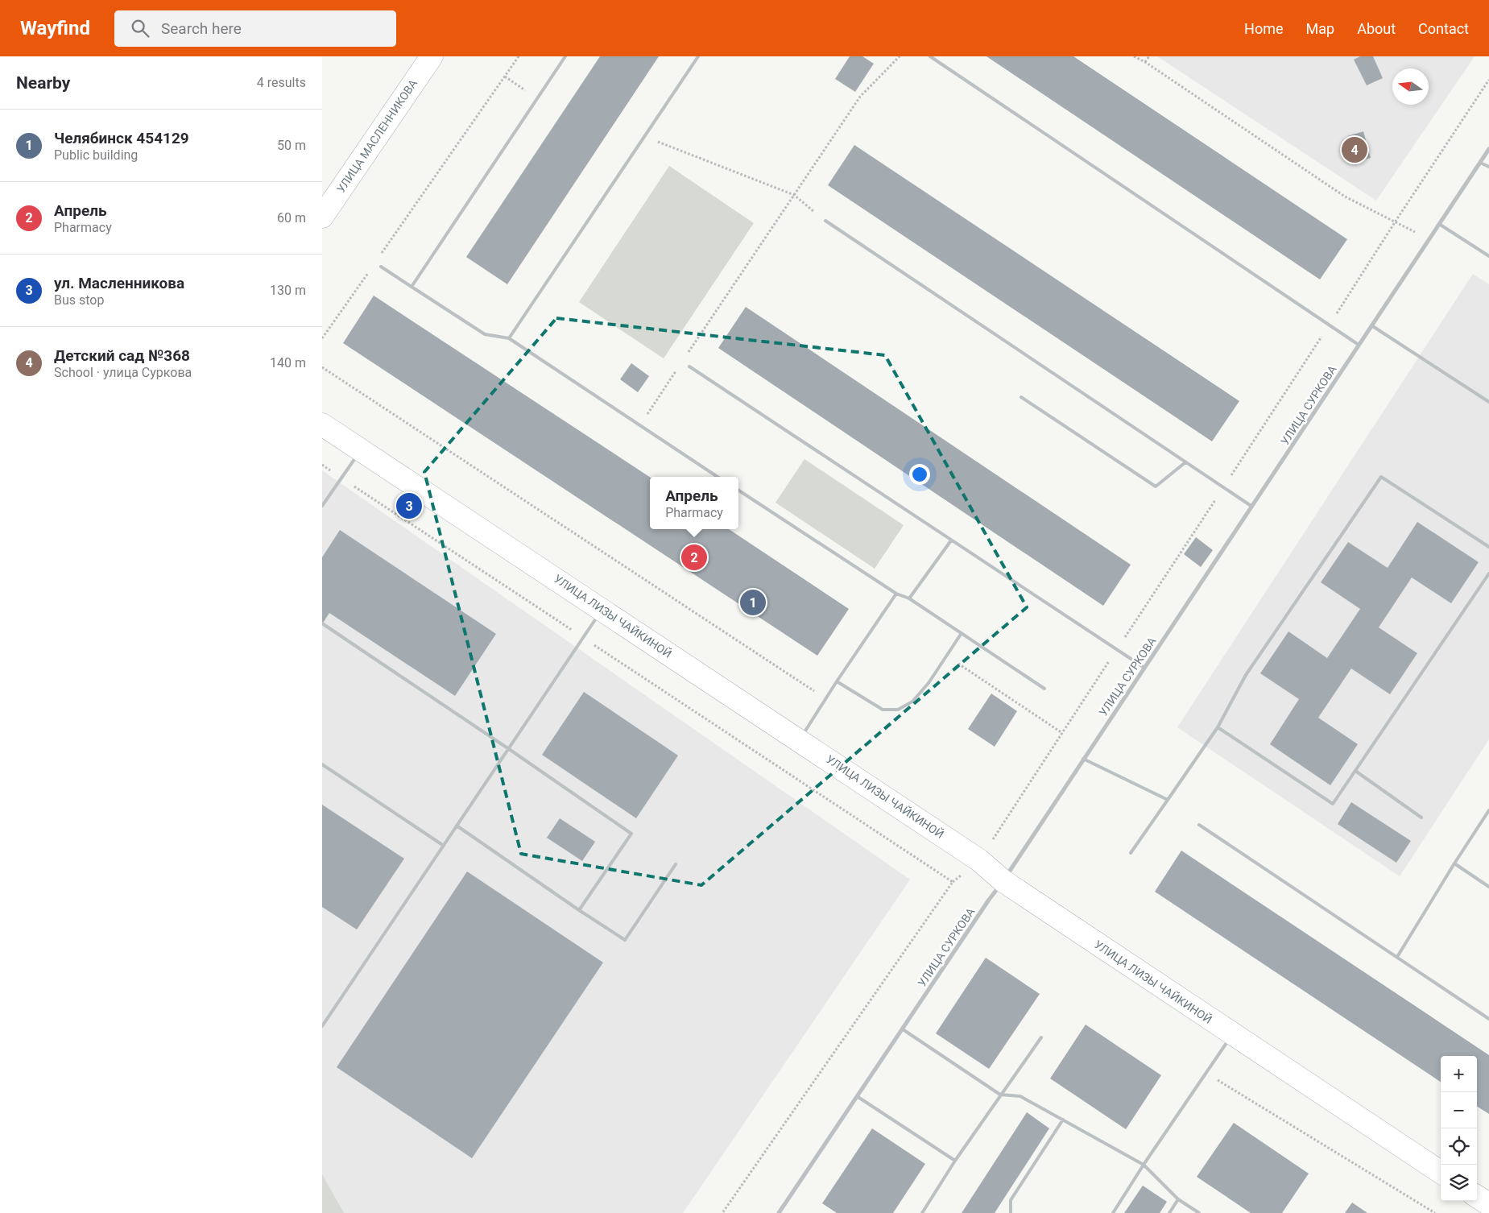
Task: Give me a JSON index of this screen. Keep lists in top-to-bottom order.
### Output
{
  "streets": {
    "street": ["УЛИЦА МАСЛЕННИКОВА", "УЛИЦА СУРКОВА", "УЛИЦА ЛИЗЫ ЧАЙКИНОЙ"]
  },
  "crossings": [
    ["УЛИЦА СУРКОВА", "УЛИЦА ЛИЗЫ ЧАЙКИНОЙ"]
  ],
  "north": "left",
  "page": {
    "header": "Wayfind",
    "search": "Search here",
    "nav": [
      "Home",
      "Map",
      "About",
      "Contact"
    ],
    "heading": ["Nearby", "4 results"],
    "list": [
      {
        "mark": "1",
        "name": "Челябинск 454129",
        "note": "Public building",
        "value": "50 m"
      },
      {
        "mark": "2",
        "name": "Апрель",
        "note": "Pharmacy",
        "value": "60 m"
      },
      {
        "mark": "3",
        "name": "ул. Масленникова",
        "note": "Bus stop",
        "value": "130 m"
      },
      {
        "mark": "4",
        "name": "Детский сад №368",
        "note": "School · улица Суркова",
        "value": "140 m"
      }
    ],
    "pins": [
      "4",
      "3",
      "2",
      "1"
    ],
    "popup": ["Апрель", "Pharmacy"],
    "map_buttons": ["+", "−"]
  }
}
